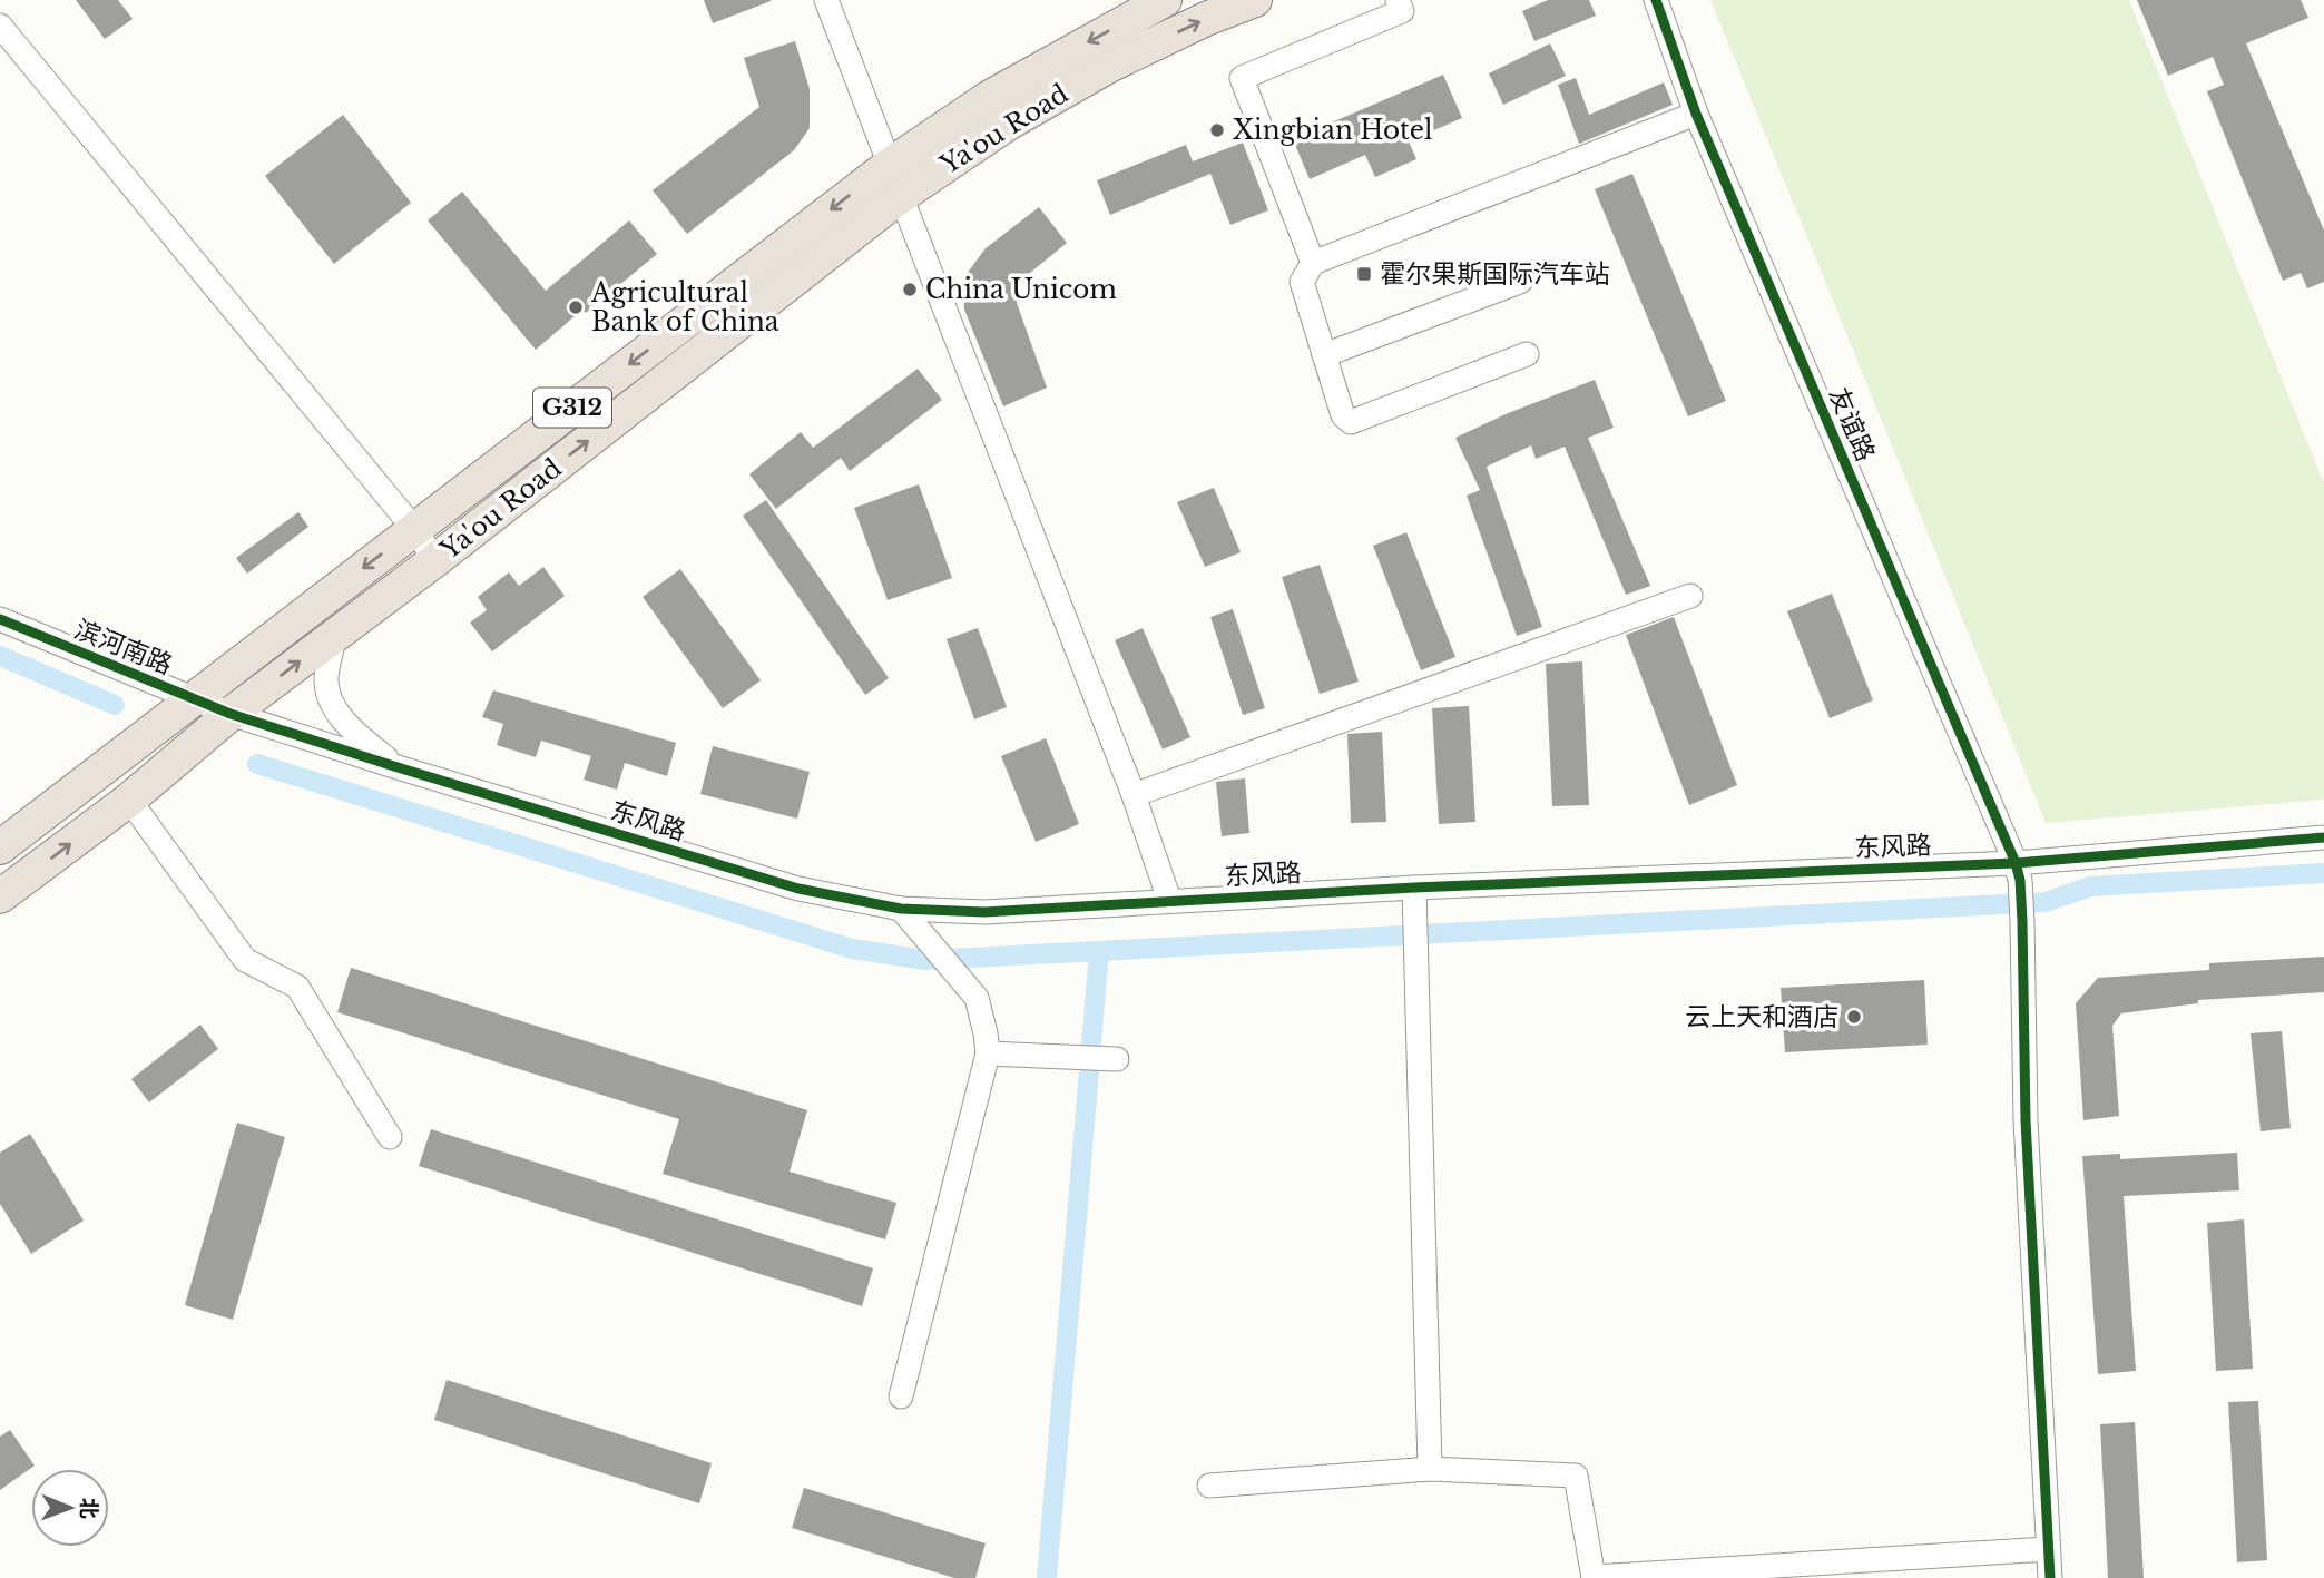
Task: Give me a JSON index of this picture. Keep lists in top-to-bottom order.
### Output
{
  "streets": {
    "highway": ["Ya'ou Road", "G312"],
    "street": ["友谊路", "滨河南路", "东风路"]
  },
  "crossings": [
    ["Ya'ou Road", "滨河南路"],
    ["Ya'ou Road", "东风路"],
    ["友谊路", "东风路"],
    ["滨河南路", "东风路"]
  ],
  "places": {
    "other": [
      "Xingbian Hotel",
      "China Unicom",
      "Agricultural Bank of China",
      "云上天和酒店"
    ],
    "transit": ["霍尔果斯国际汽车站"]
  },
  "north": "right"
}
